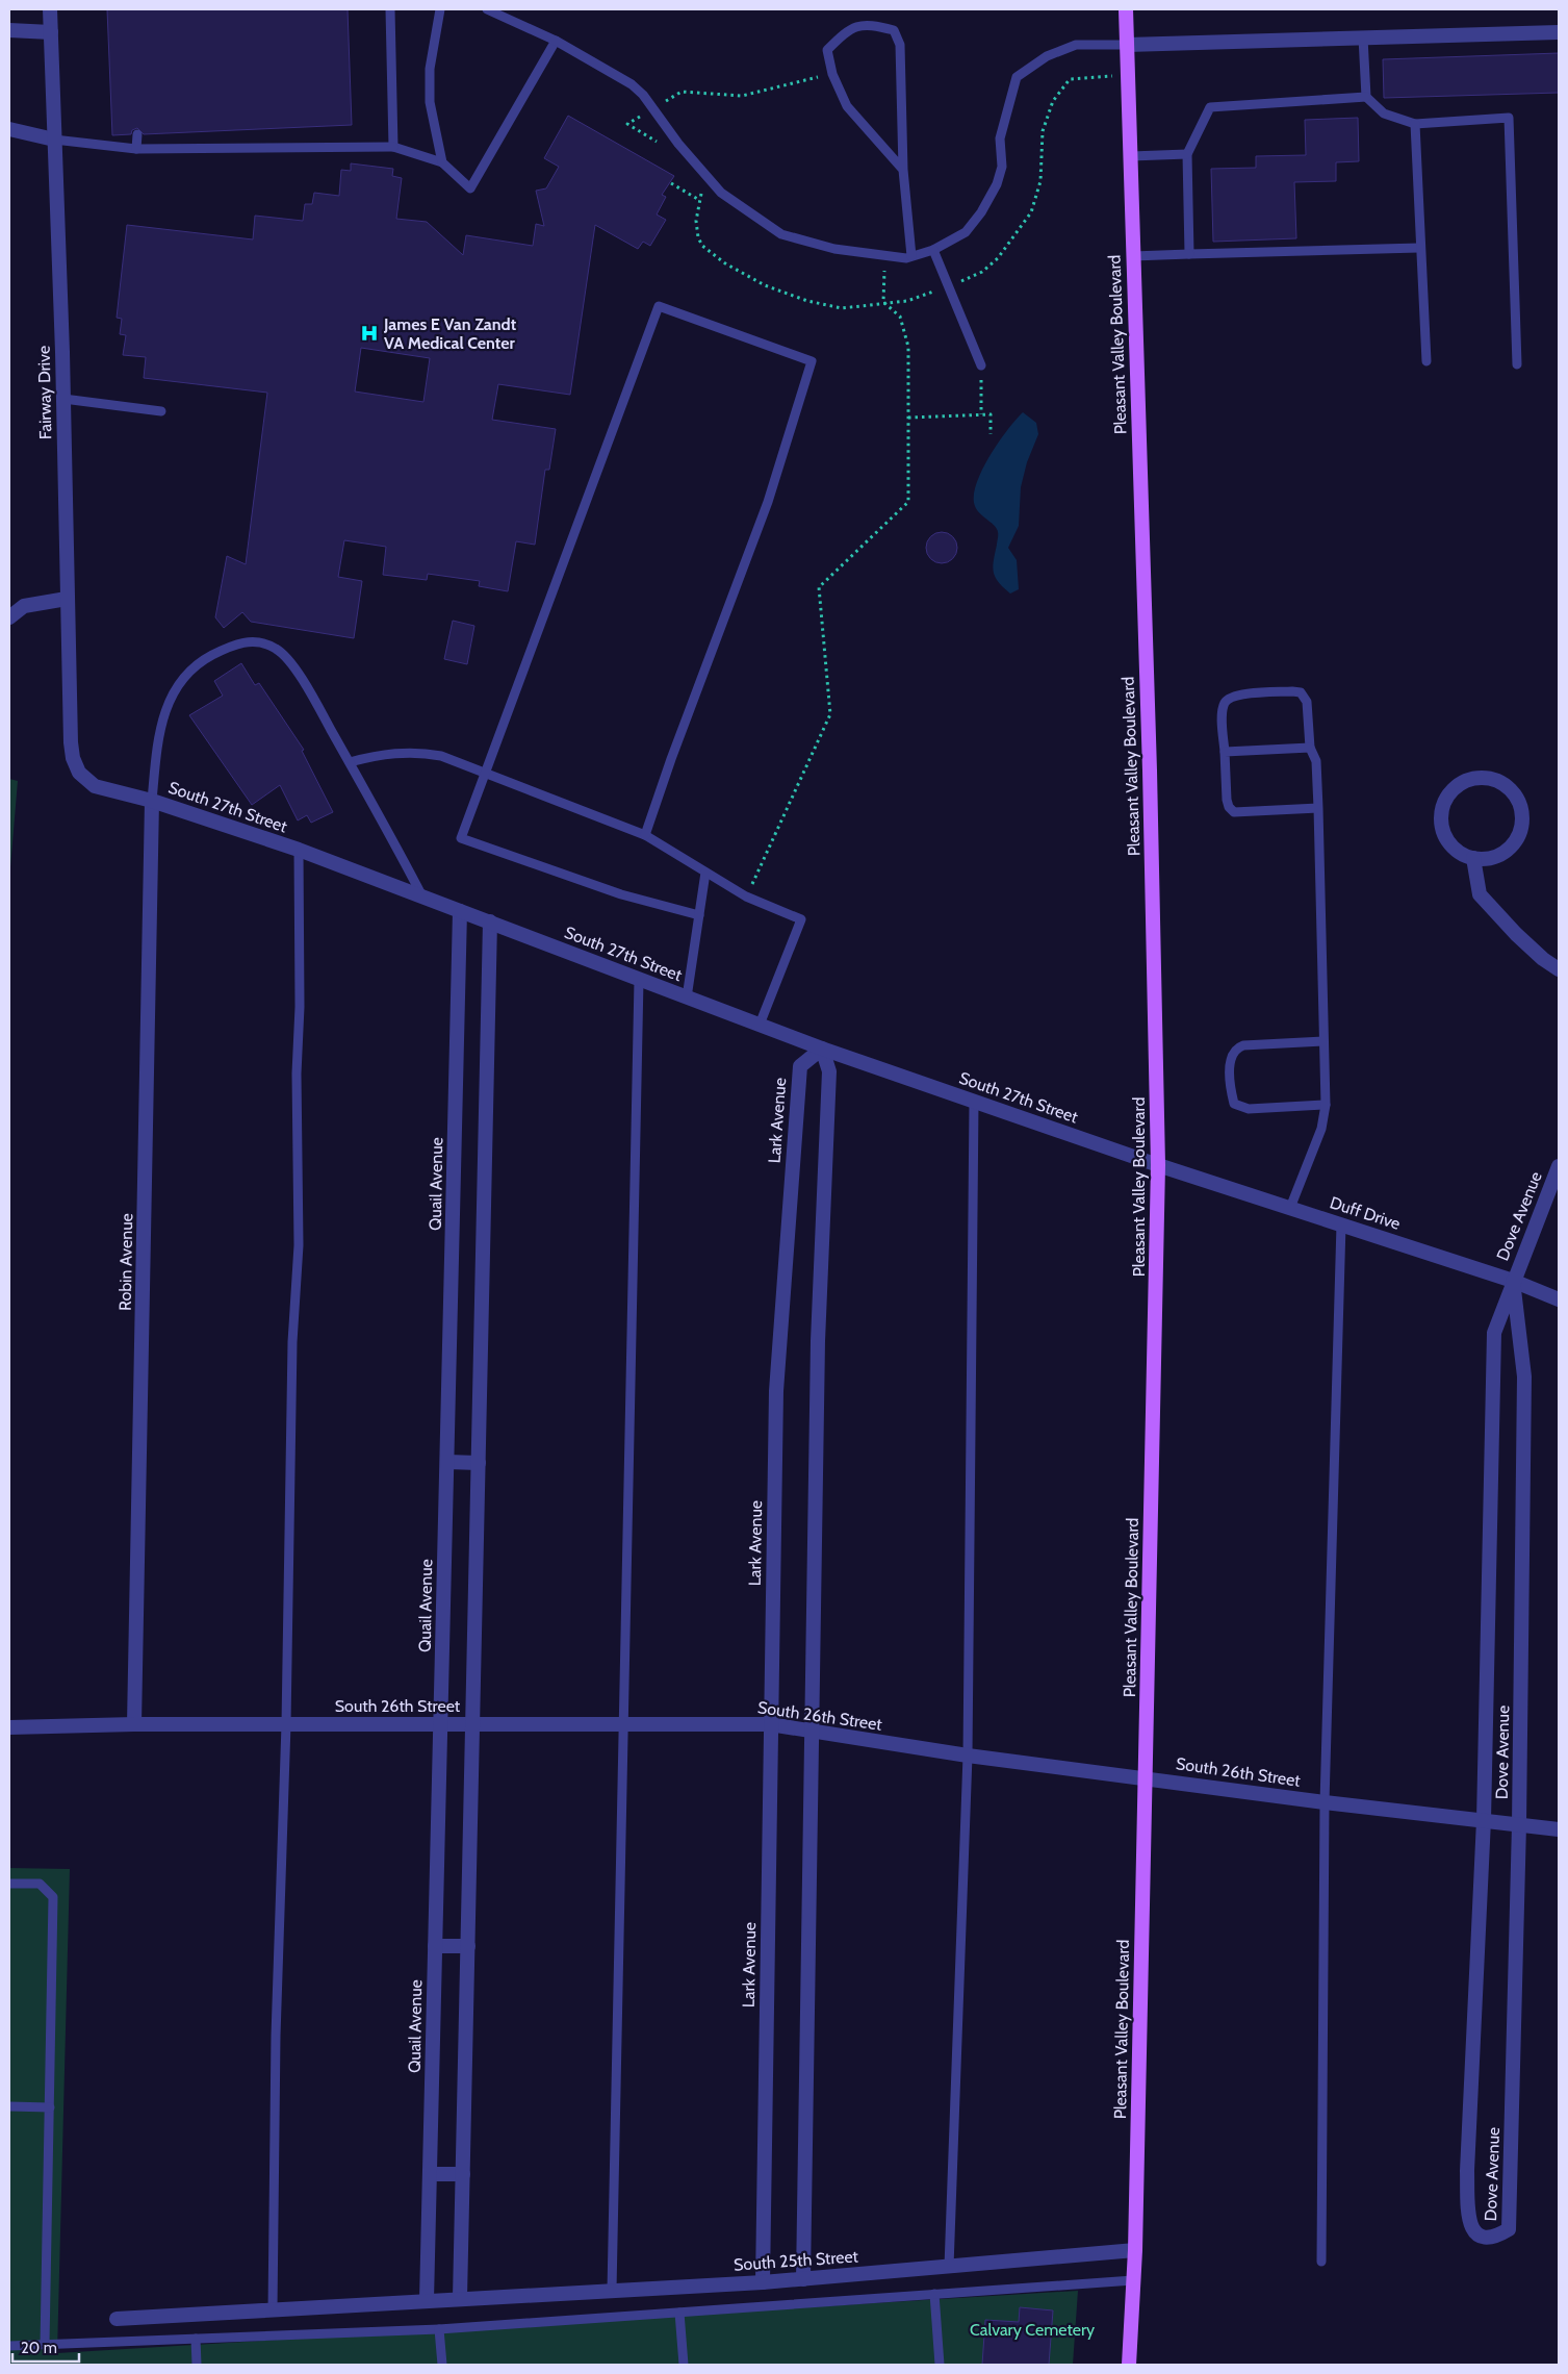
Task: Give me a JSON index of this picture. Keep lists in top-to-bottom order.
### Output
{
  "streets": {
    "main road": ["Pleasant Valley Boulevard"],
    "street": [
      "Fairway Drive",
      "South 27th Street",
      "Lark Avenue",
      "Quail Avenue",
      "Duff Drive",
      "Dove Avenue",
      "Robin Avenue",
      "South 26th Street",
      "South 25th Street"
    ]
  },
  "crossings": [
    ["Pleasant Valley Boulevard", "South 27th Street"],
    ["Pleasant Valley Boulevard", "Duff Drive"],
    ["Pleasant Valley Boulevard", "South 26th Street"],
    ["Pleasant Valley Boulevard", "South 25th Street"],
    ["Fairway Drive", "South 27th Street"],
    ["South 27th Street", "Lark Avenue"],
    ["South 27th Street", "Quail Avenue"],
    ["South 27th Street", "Duff Drive"],
    ["South 27th Street", "Robin Avenue"],
    ["Lark Avenue", "South 26th Street"],
    ["Lark Avenue", "South 25th Street"],
    ["Quail Avenue", "South 26th Street"],
    ["Quail Avenue", "South 25th Street"],
    ["Duff Drive", "Dove Avenue"],
    ["Dove Avenue", "South 26th Street"],
    ["Robin Avenue", "South 26th Street"]
  ],
  "parks": ["Calvary Cemetery"],
  "places": {
    "hospital": ["James E Van Zandt VA Medical Center"]
  },
  "scale_bar": "20 m"
}
